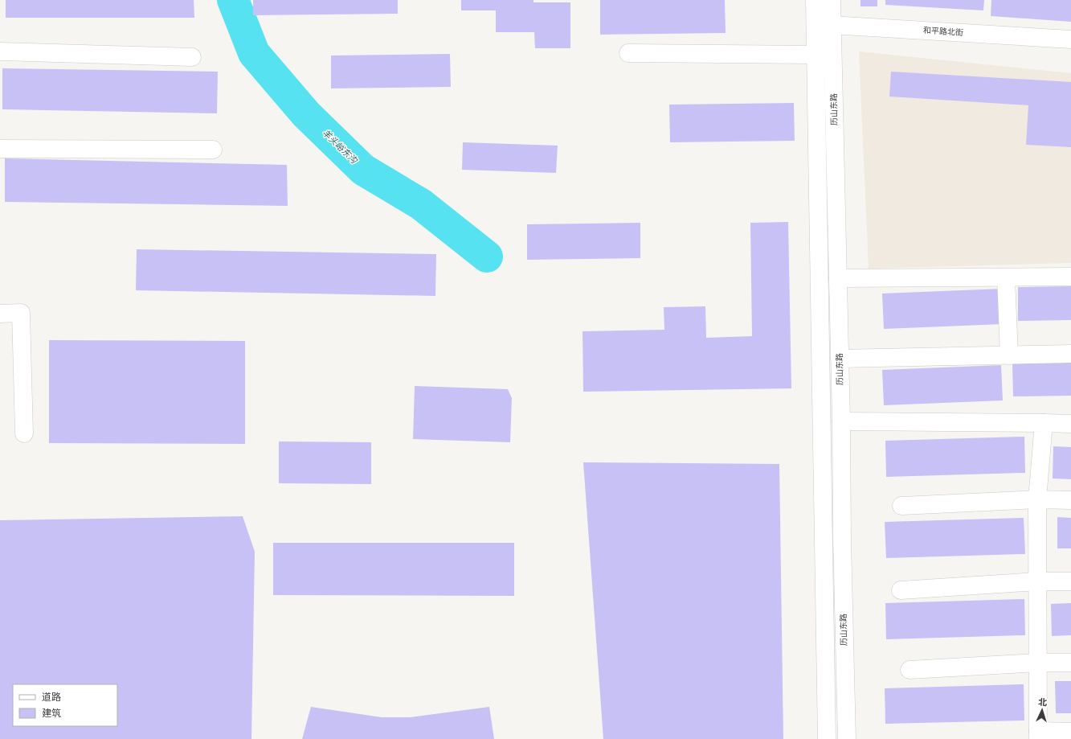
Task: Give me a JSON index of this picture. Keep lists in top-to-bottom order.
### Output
{
  "streets": {
    "street": ["和平路北街", "历山东路"]
  },
  "crossings": [
    ["和平路北街", "历山东路"]
  ],
  "water": ["羊头峪东沟"],
  "legend": ["道路", "建筑"],
  "north": "top"
}
